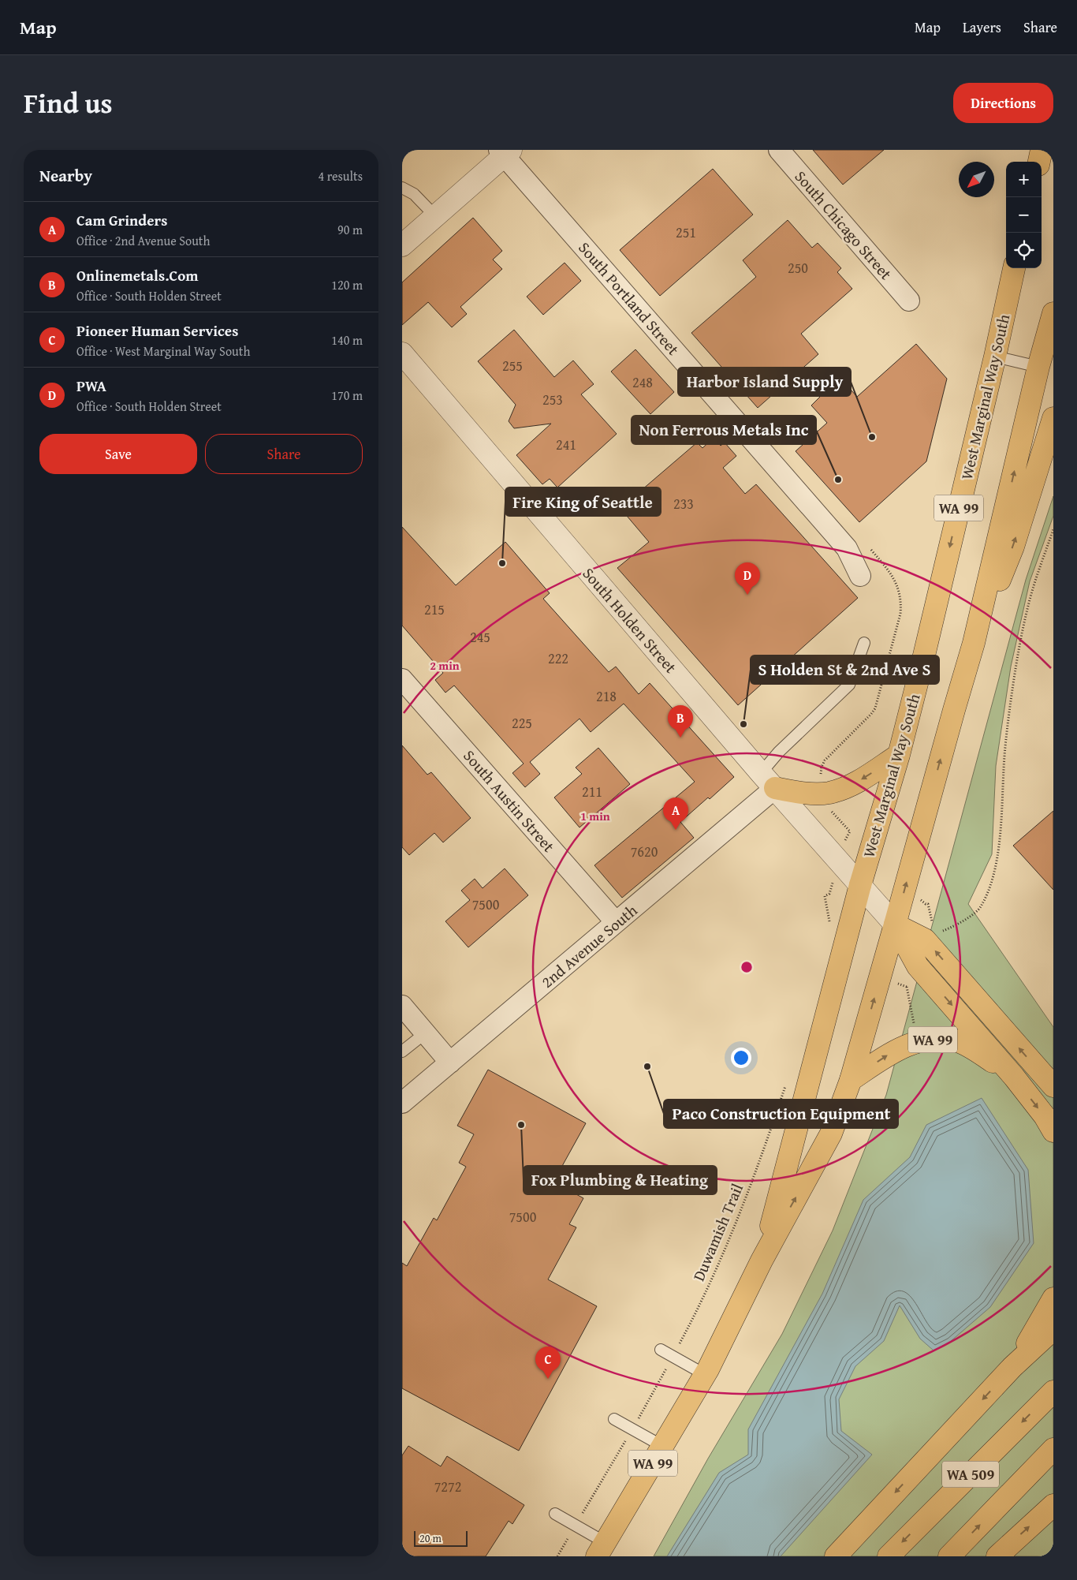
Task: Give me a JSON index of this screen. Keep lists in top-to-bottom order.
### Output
{
  "streets": {
    "highway": ["West Marginal Way South", "WA 99", "WA 509"],
    "street": [
      "South Chicago Street",
      "South Portland Street",
      "South Holden Street",
      "South Austin Street",
      "2nd Avenue South"
    ],
    "path": ["Duwamish Trail"]
  },
  "crossings": [
    ["West Marginal Way South", "WA 99"],
    ["West Marginal Way South", "South Holden Street"],
    ["South Holden Street", "2nd Avenue South"],
    ["South Austin Street", "2nd Avenue South"]
  ],
  "places": [
    "Harbor Island Supply",
    "Non Ferrous Metals Inc",
    "Fire King of Seattle",
    "S Holden St & 2nd Ave S",
    "Paco Construction Equipment",
    "Fox Plumbing & Heating"
  ],
  "house_numbers": [
    "251",
    "250",
    "255",
    "248",
    "253",
    "241",
    "233",
    "215",
    "245",
    "222",
    "218",
    "225",
    "211",
    "7620",
    "7500",
    "7500",
    "7272"
  ],
  "scale_bar": "20 m",
  "north": "bottom left",
  "page": {
    "header": "Map",
    "nav": ["Map", "Layers", "Share"],
    "title": "Find us",
    "buttons": [
      "Directions",
      ["Save", "Share"]
    ],
    "heading": ["Nearby", "4 results"],
    "map_buttons": ["+", "−"],
    "list": [
      {
        "mark": "A",
        "name": "Cam Grinders",
        "note": "Office · 2nd Avenue South",
        "value": "90 m"
      },
      {
        "mark": "B",
        "name": "Onlinemetals.Com",
        "note": "Office · South Holden Street",
        "value": "120 m"
      },
      {
        "mark": "C",
        "name": "Pioneer Human Services",
        "note": "Office · West Marginal Way South",
        "value": "140 m"
      },
      {
        "mark": "D",
        "name": "PWA",
        "note": "Office · South Holden Street",
        "value": "170 m"
      }
    ],
    "pins": [
      "D",
      "B",
      "A",
      "C"
    ],
    "scale": "20 m"
  },
  "rings": ["2 min", "1 min"]
}
